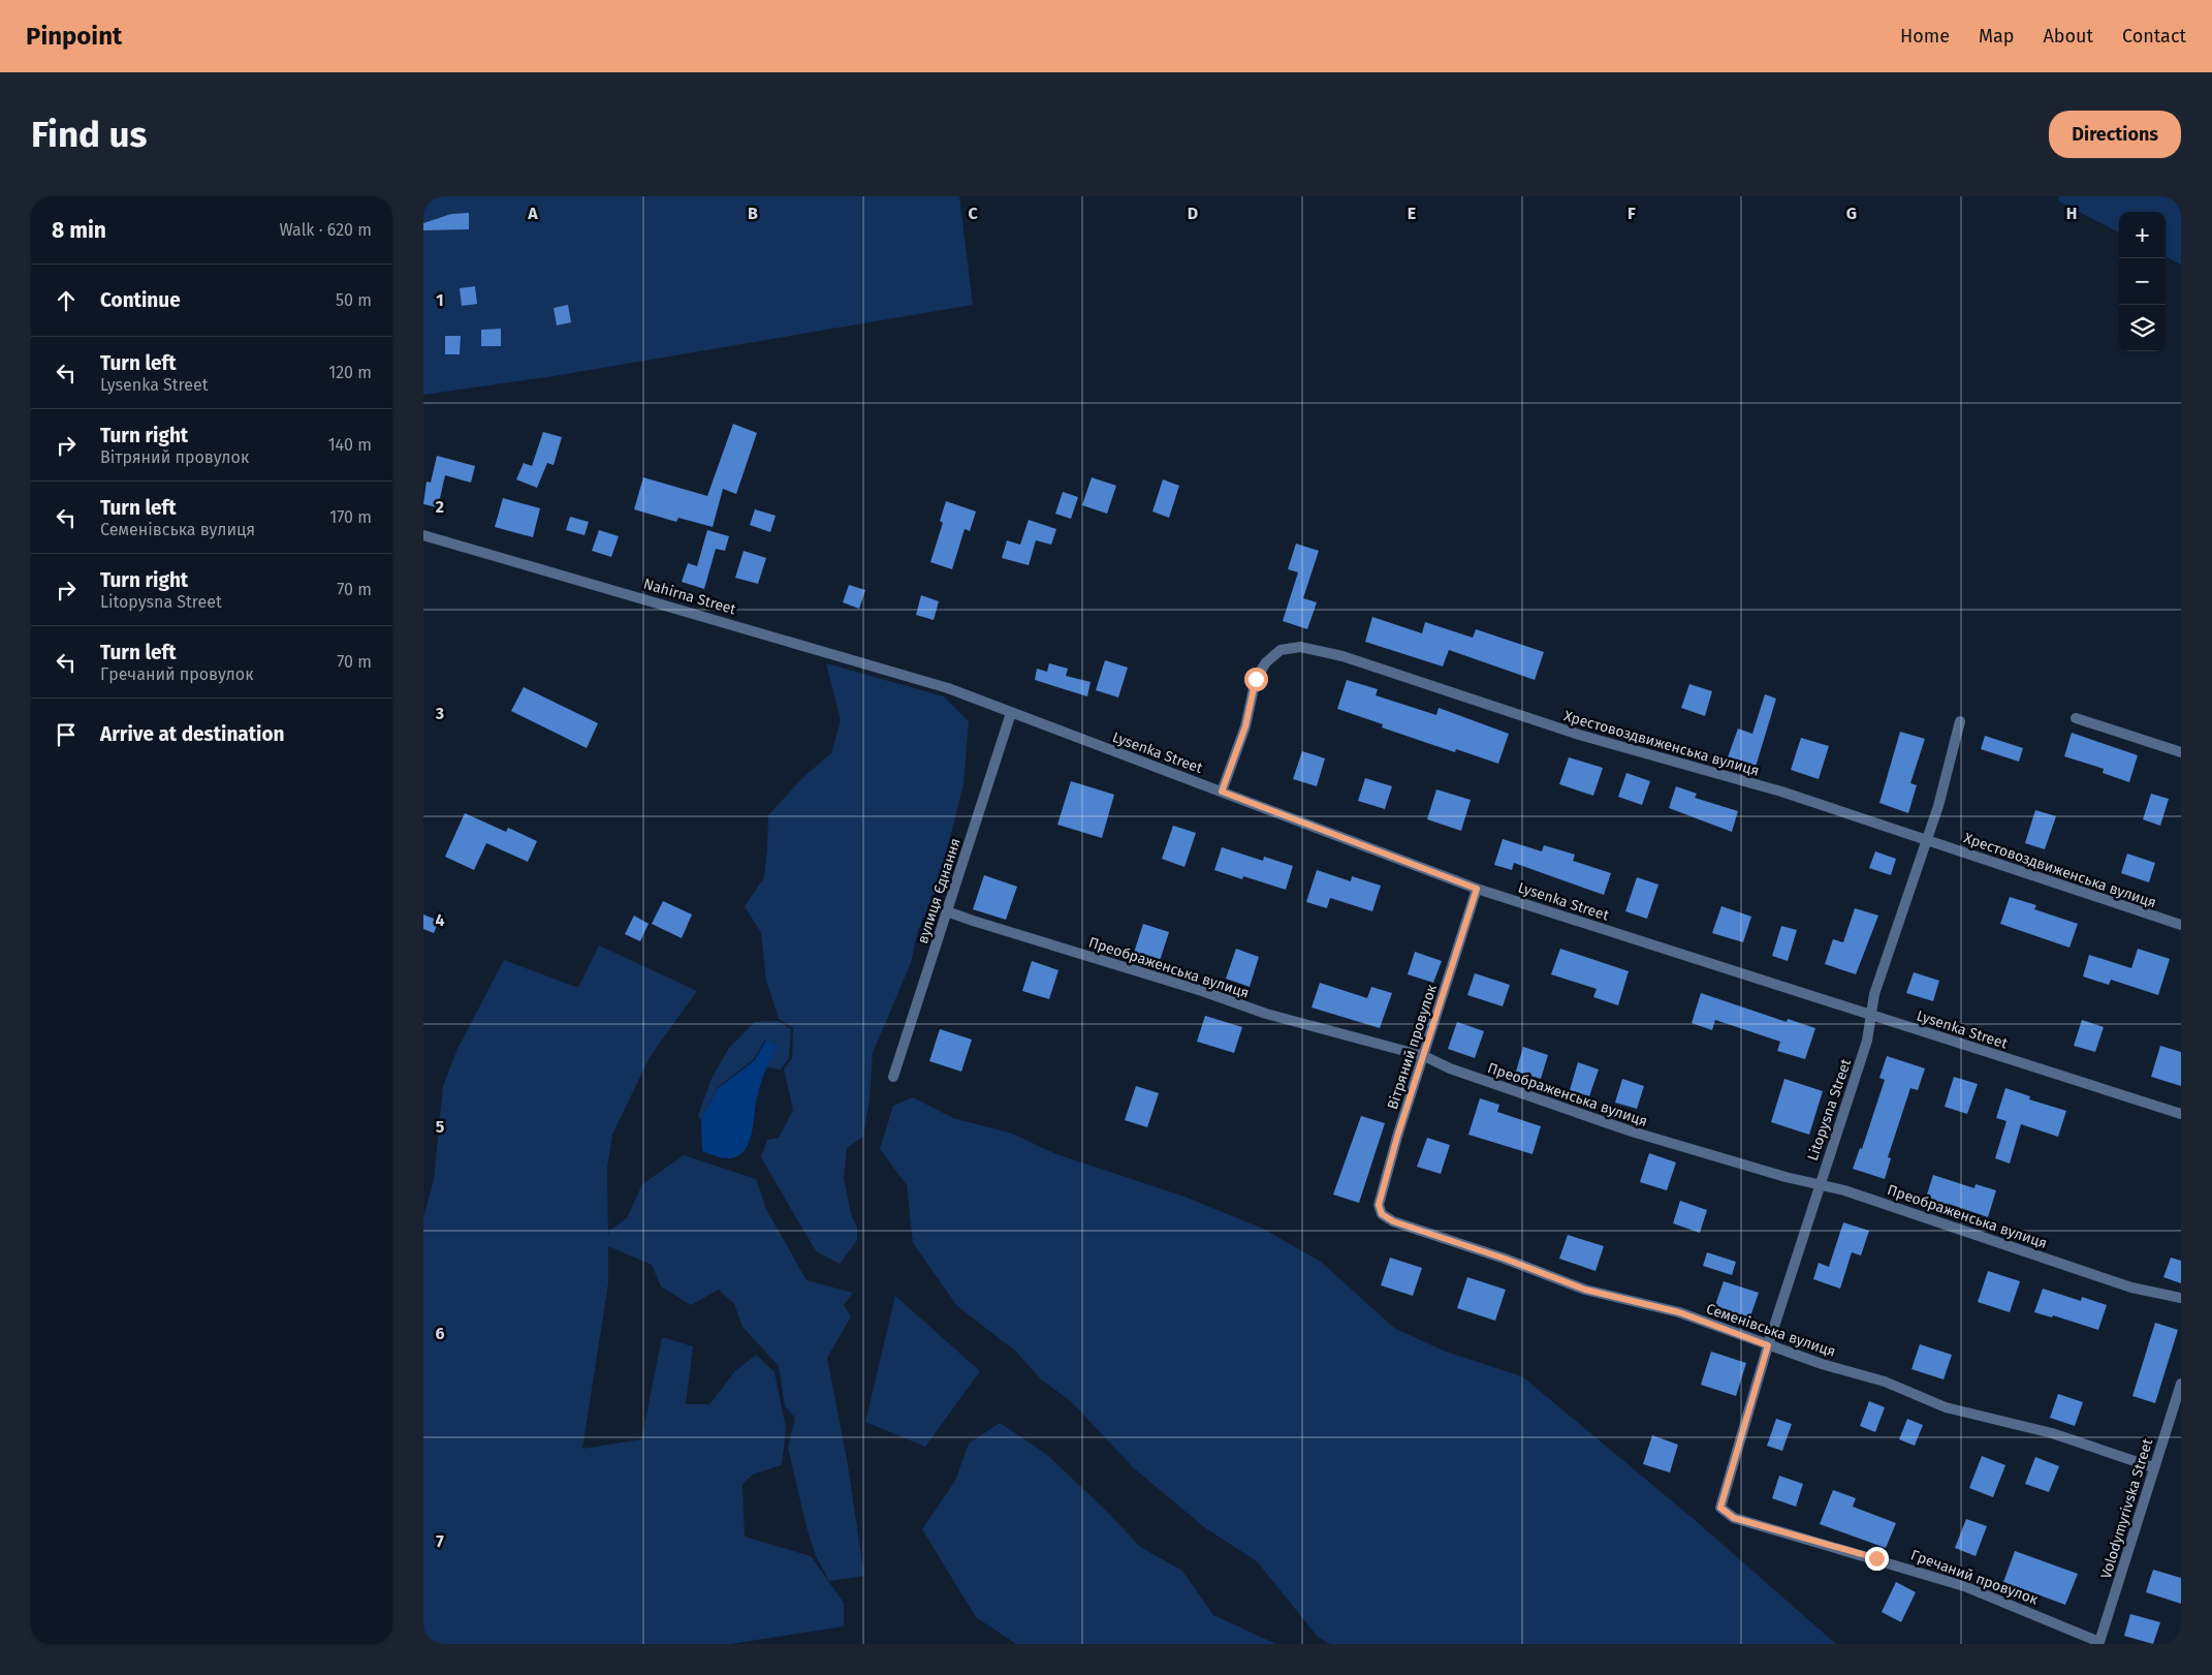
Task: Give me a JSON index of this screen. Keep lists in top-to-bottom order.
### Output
{
  "streets": {
    "street": [
      "Nahirna Street",
      "Хрестовоздвиженська вулиця",
      "Lysenka Street",
      "вулиця Єднання",
      "Преображенська вулиця",
      "Вітряний провулок",
      "Litopysna Street",
      "Семенівська вулиця",
      "Volodymyrivska Street",
      "Гречаний провулок"
    ]
  },
  "crossings": [
    ["Nahirna Street", "Lysenka Street"],
    ["Хрестовоздвиженська вулиця", "Lysenka Street"],
    ["Хрестовоздвиженська вулиця", "Litopysna Street"],
    ["Lysenka Street", "вулиця Єднання"],
    ["Lysenka Street", "Вітряний провулок"],
    ["Lysenka Street", "Litopysna Street"],
    ["вулиця Єднання", "Преображенська вулиця"],
    ["Преображенська вулиця", "Вітряний провулок"],
    ["Преображенська вулиця", "Litopysna Street"],
    ["Вітряний провулок", "Семенівська вулиця"],
    ["Litopysna Street", "Семенівська вулиця"],
    ["Litopysna Street", "Гречаний провулок"],
    ["Семенівська вулиця", "Volodymyrivska Street"],
    ["Volodymyrivska Street", "Гречаний провулок"]
  ],
  "page": {
    "header": "Pinpoint",
    "nav": [
      "Home",
      "Map",
      "About",
      "Contact"
    ],
    "buttons": "Directions",
    "title": "Find us",
    "heading": ["8 min", "Walk · 620 m"],
    "map_buttons": ["+", "−"],
    "list": [
      ["Continue", "50 m"],
      ["Turn left", "Lysenka Street", "120 m"],
      ["Turn right", "Вітряний провулок", "140 m"],
      ["Turn left", "Семенівська вулиця", "170 m"],
      ["Turn right", "Litopysna Street", "70 m"],
      ["Turn left", "Гречаний провулок", "70 m"],
      "Arrive at destination"
    ]
  },
  "grid": {
    "columns": [
      "A",
      "B",
      "C",
      "D",
      "E",
      "F",
      "G",
      "H"
    ],
    "rows": [
      "1",
      "2",
      "3",
      "4",
      "5",
      "6",
      "7"
    ]
  }
}
